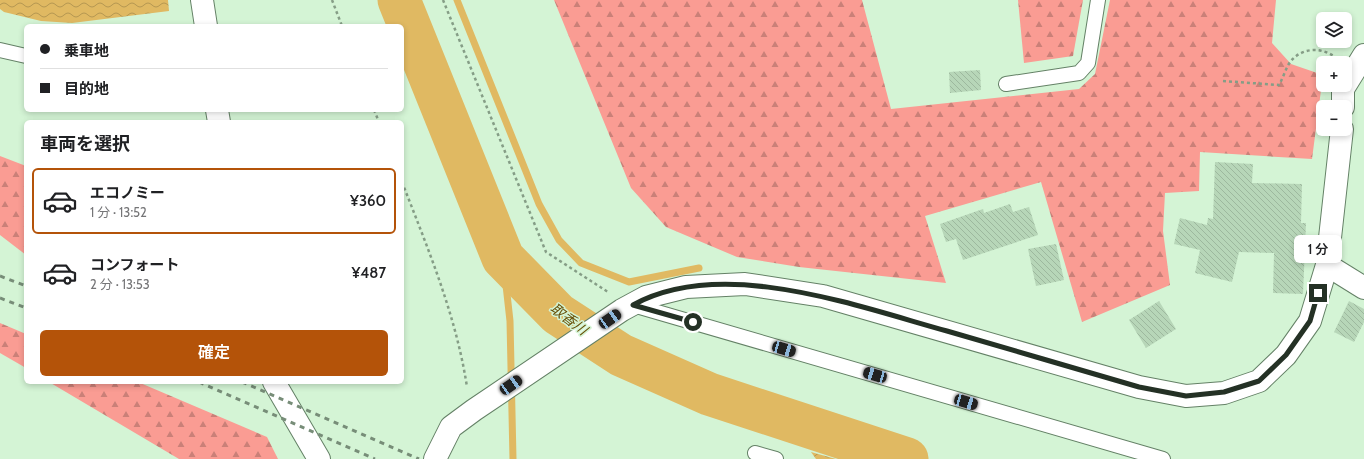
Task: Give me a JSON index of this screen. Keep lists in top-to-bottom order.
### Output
{
  "water": ["取香川"],
  "page": {
    "map_buttons": ["+", "−"],
    "banner": ["乗車地", "目的地"],
    "heading": "車両を選択",
    "list": [
      {
        "name": "エコノミー",
        "note": "1 分 · 13:52",
        "value": "¥360"
      },
      {
        "name": "コンフォート",
        "note": "2 分 · 13:53",
        "value": "¥487"
      }
    ],
    "bubble": "1 分",
    "buttons": "確定"
  }
}
